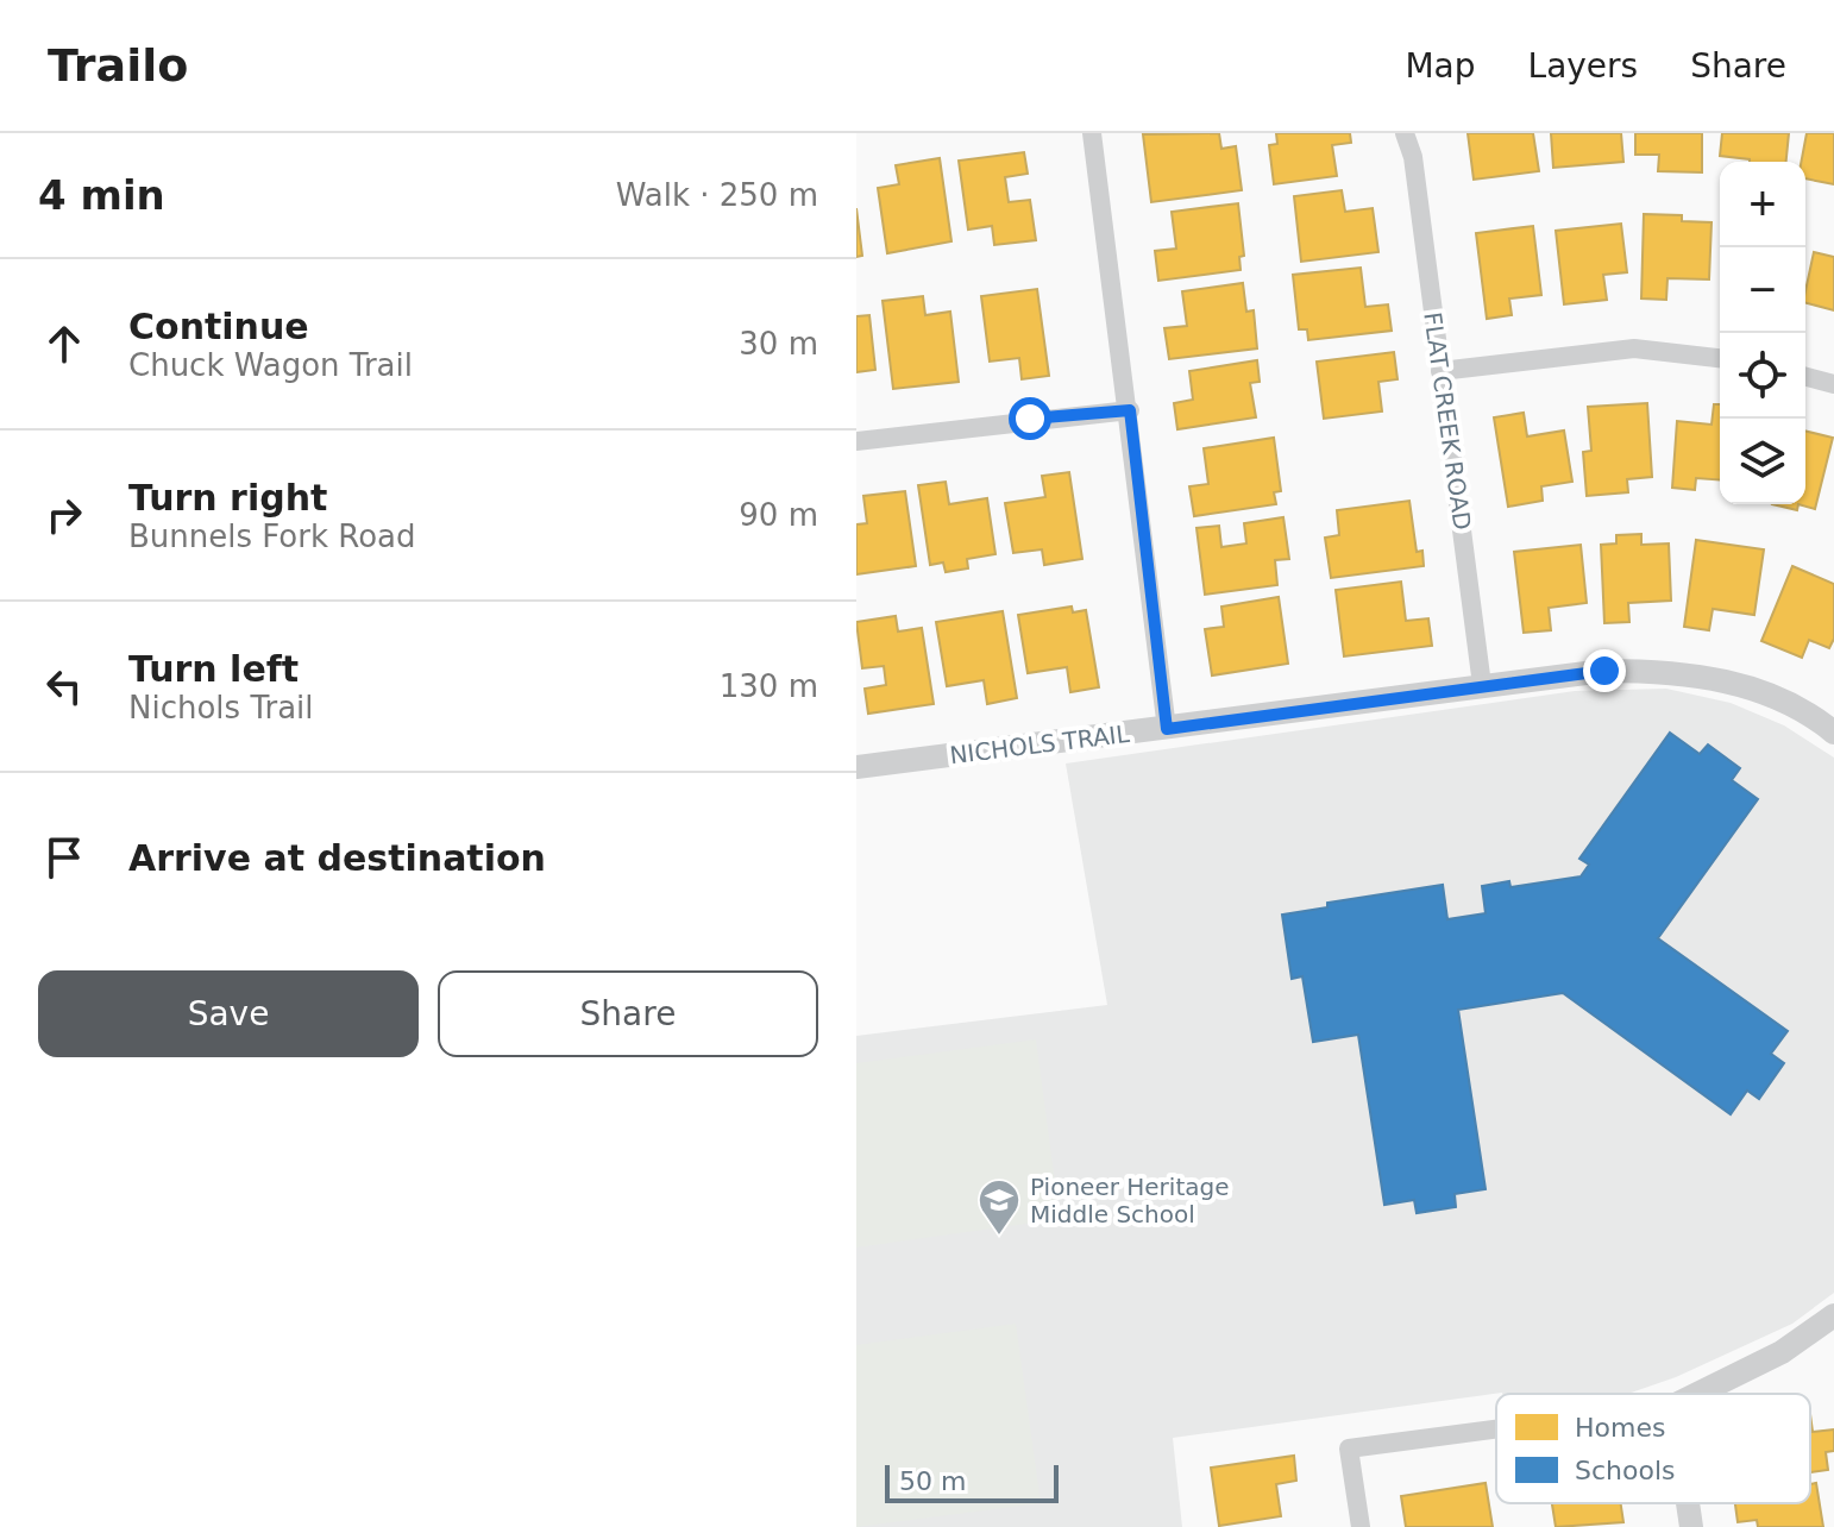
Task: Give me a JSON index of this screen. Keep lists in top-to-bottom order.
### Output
{
  "streets": {
    "street": ["FLAT CREEK ROAD", "NICHOLS TRAIL"]
  },
  "crossings": [
    ["FLAT CREEK ROAD", "NICHOLS TRAIL"]
  ],
  "places": {
    "school or university": ["Pioneer Heritage Middle School"]
  },
  "legend": ["Homes", "Schools"],
  "scale_bar": "50 m",
  "page": {
    "header": "Trailo",
    "nav": ["Map", "Layers", "Share"],
    "heading": ["4 min", "Walk · 250 m"],
    "map_buttons": ["+", "−"],
    "list": [
      ["Continue", "Chuck Wagon Trail", "30 m"],
      ["Turn right", "Bunnels Fork Road", "90 m"],
      ["Turn left", "Nichols Trail", "130 m"],
      "Arrive at destination"
    ],
    "buttons": ["Save", "Share"],
    "scale": "50 m"
  }
}
